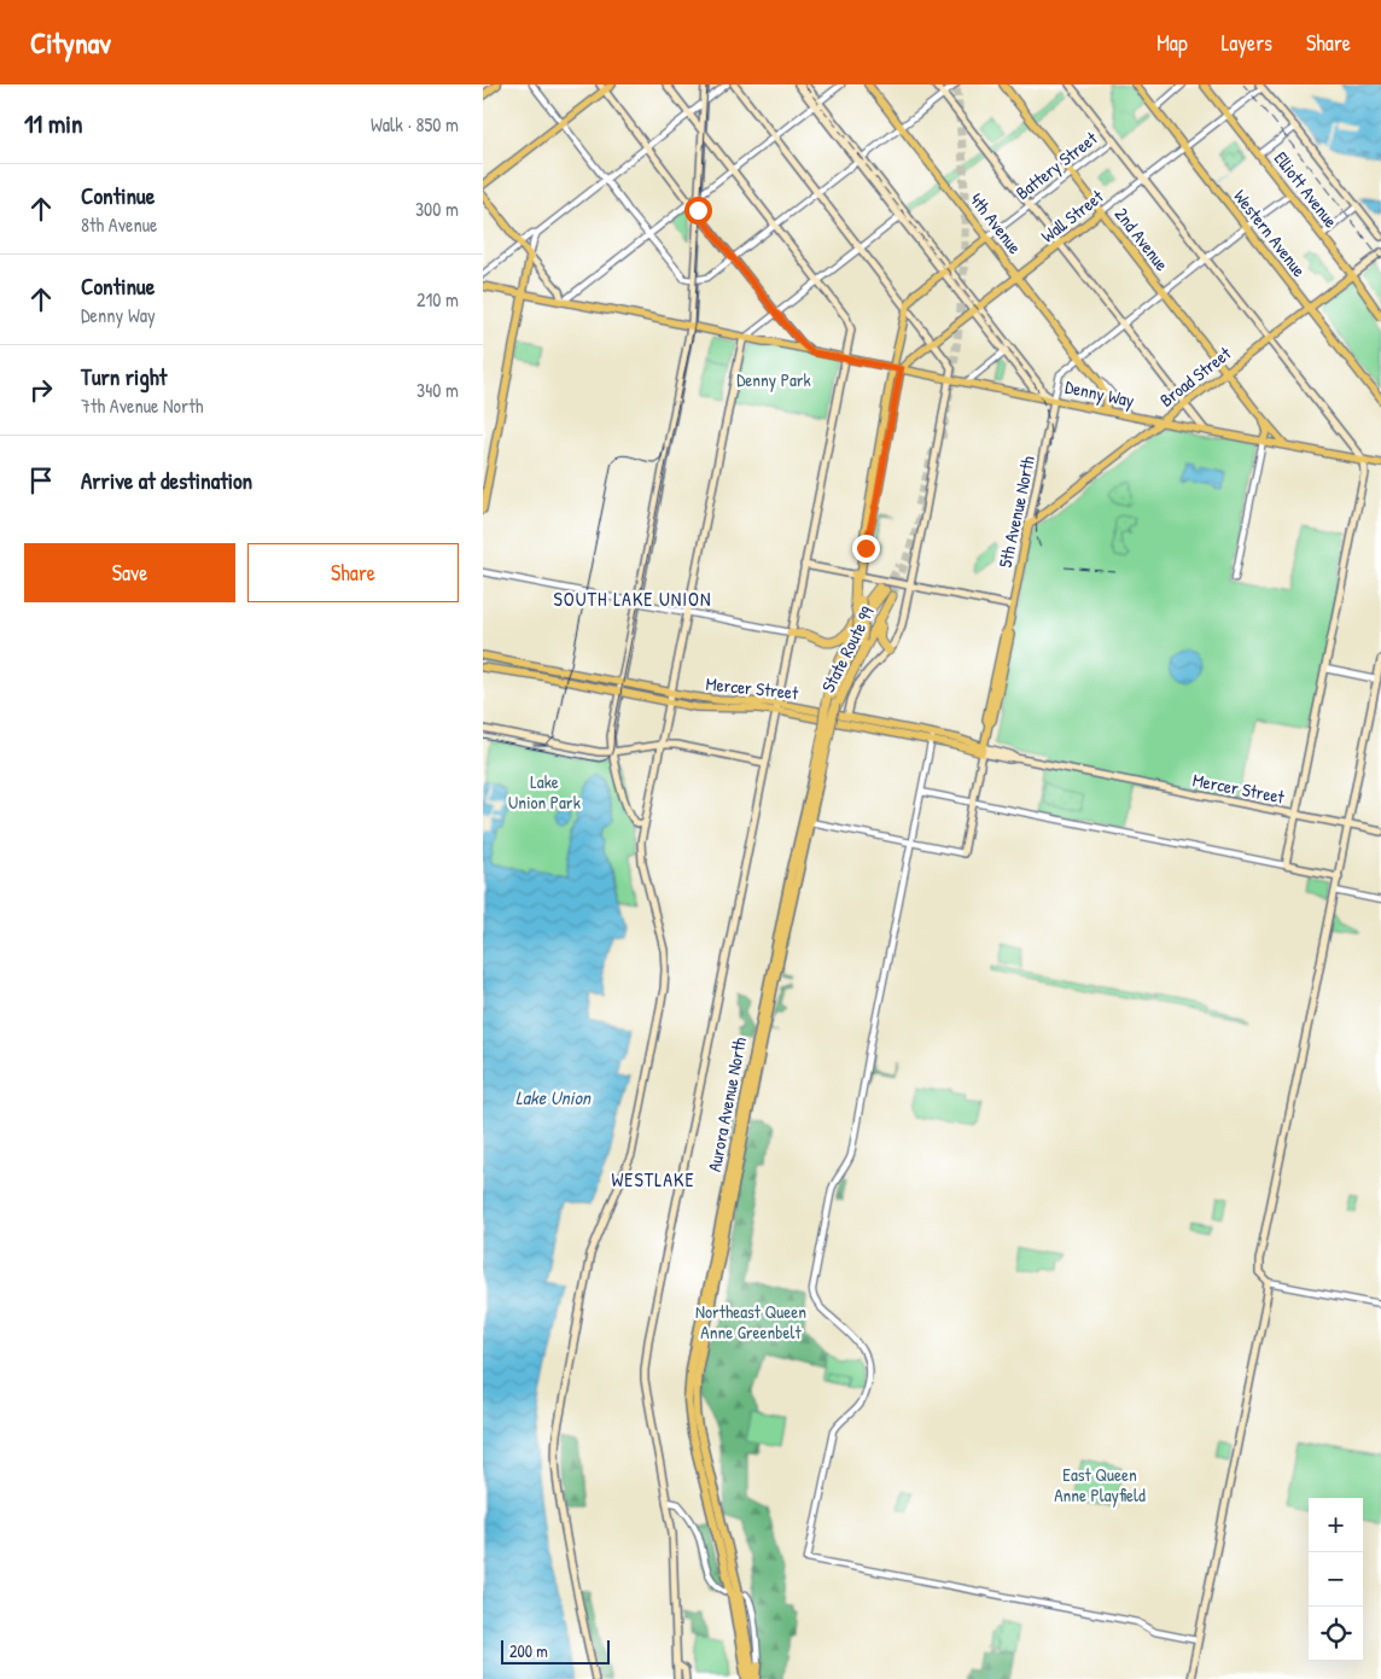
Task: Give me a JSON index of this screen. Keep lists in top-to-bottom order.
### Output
{
  "streets": {
    "highway": ["State Route 99", "Aurora Avenue North"],
    "main road": [
      "Battery Street",
      "Elliott Avenue",
      "Wall Street",
      "4th Avenue",
      "Western Avenue",
      "2nd Avenue",
      "Broad Street",
      "Denny Way",
      "5th Avenue North",
      "Mercer Street"
    ]
  },
  "crossings": [
    ["Battery Street", "4th Avenue"],
    ["Battery Street", "2nd Avenue"],
    ["Elliott Avenue", "Wall Street"],
    ["Elliott Avenue", "Broad Street"],
    ["Wall Street", "4th Avenue"],
    ["Wall Street", "Western Avenue"],
    ["Wall Street", "2nd Avenue"],
    ["Wall Street", "Denny Way"],
    ["4th Avenue", "Denny Way"],
    ["Western Avenue", "Broad Street"],
    ["2nd Avenue", "Broad Street"],
    ["2nd Avenue", "Denny Way"],
    ["Broad Street", "Denny Way"],
    ["Broad Street", "5th Avenue North"],
    ["Denny Way", "5th Avenue North"],
    ["5th Avenue North", "Mercer Street"],
    ["State Route 99", "Aurora Avenue North"]
  ],
  "districts": ["SOUTH LAKE UNION", "WESTLAKE"],
  "water": ["Lake Union"],
  "parks": [
    "Denny Park",
    "Lake Union Park",
    "Northeast Queen Anne Greenbelt",
    "East Queen Anne Playfield"
  ],
  "scale_bar": "200 m",
  "page": {
    "header": "Citynav",
    "nav": ["Map", "Layers", "Share"],
    "heading": ["11 min", "Walk · 850 m"],
    "list": [
      ["Continue", "8th Avenue", "300 m"],
      ["Continue", "Denny Way", "210 m"],
      ["Turn right", "7th Avenue North", "340 m"],
      "Arrive at destination"
    ],
    "buttons": ["Save", "Share"],
    "map_buttons": ["+", "−"],
    "scale": "200 m"
  }
}
